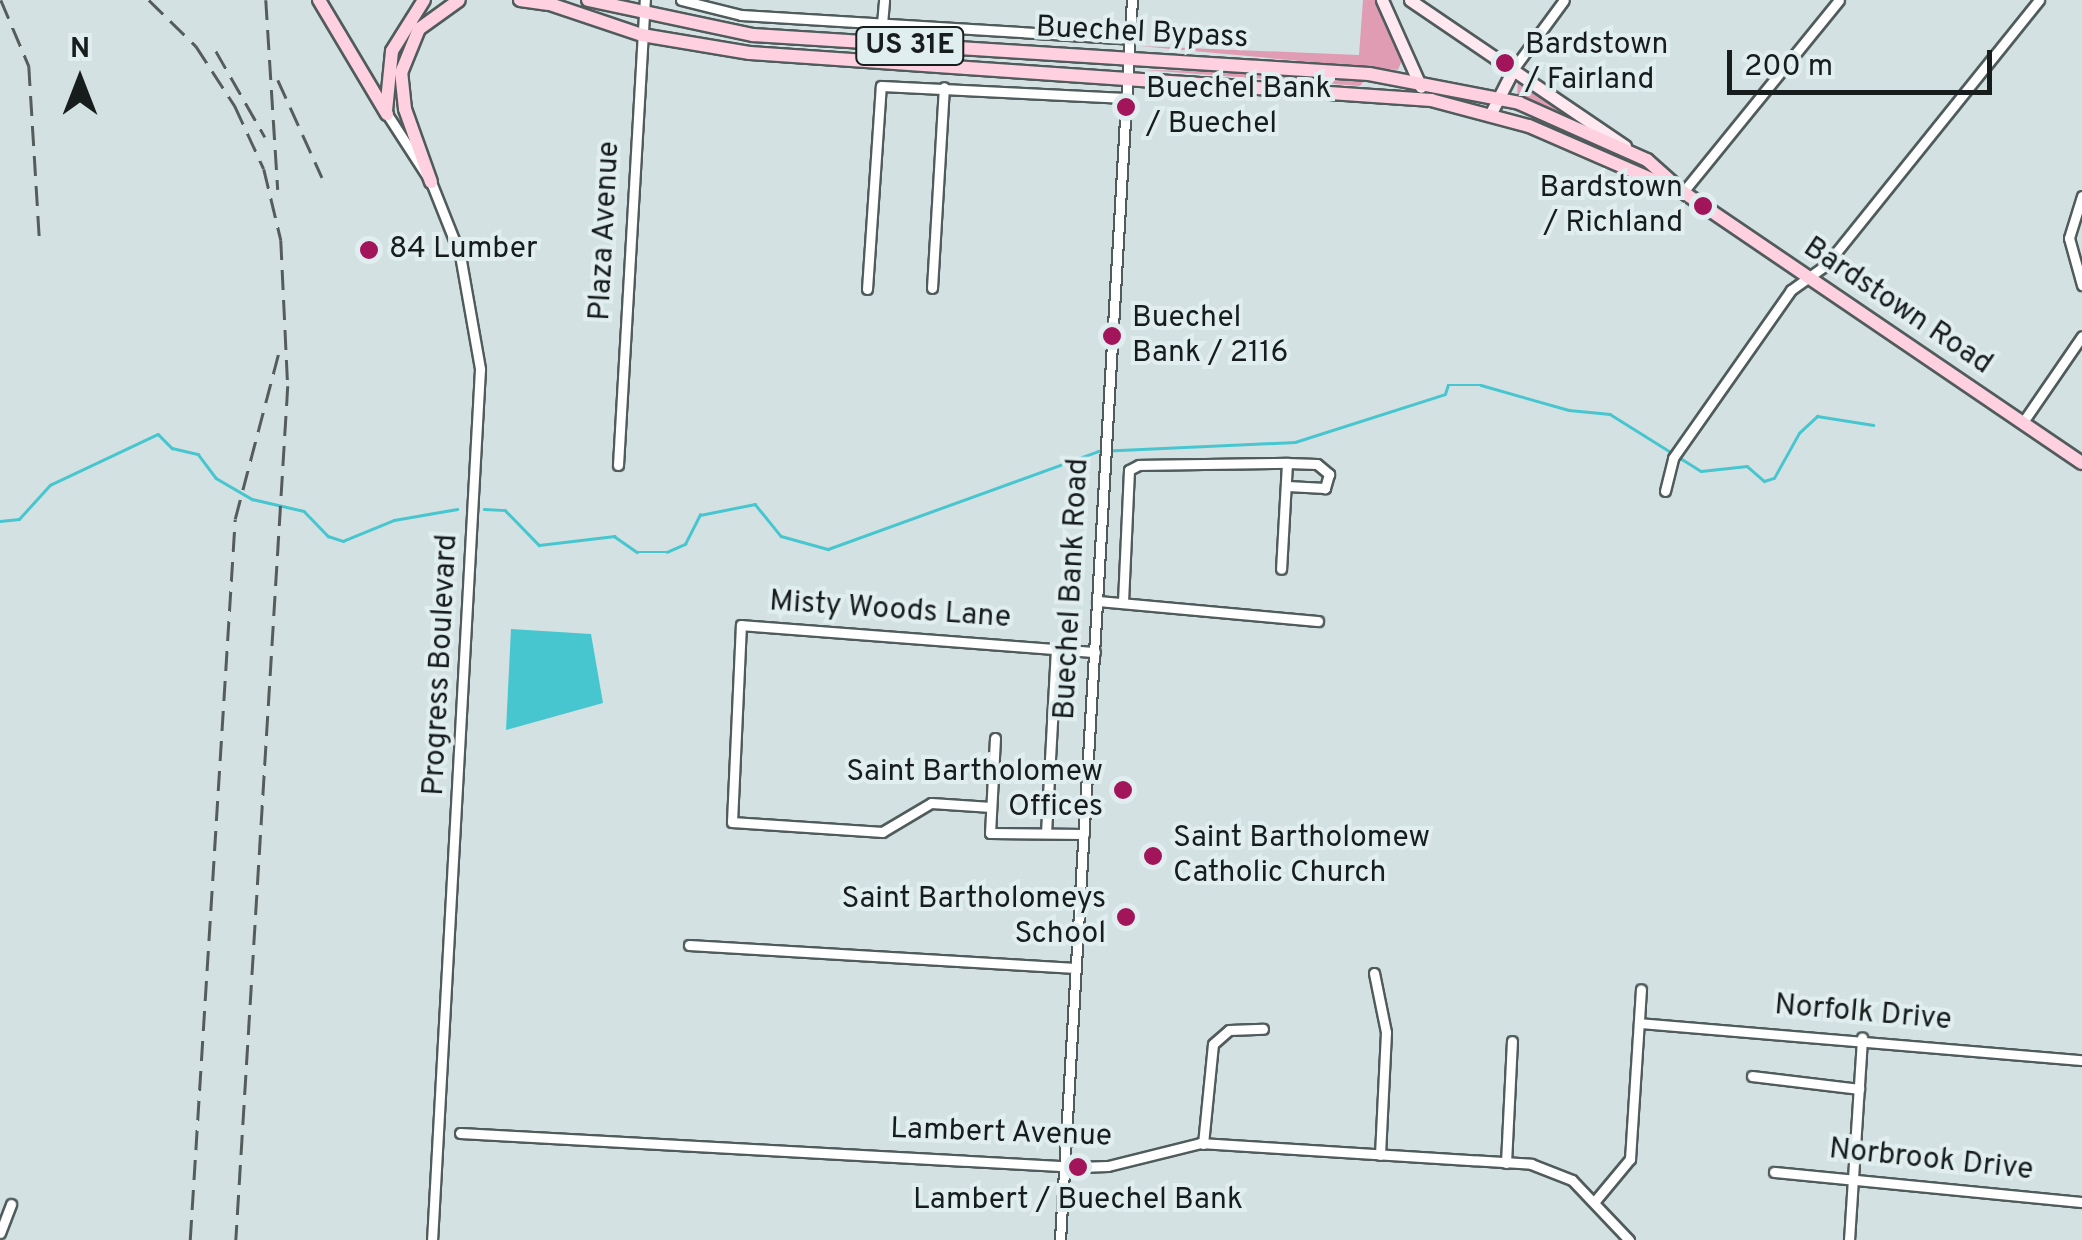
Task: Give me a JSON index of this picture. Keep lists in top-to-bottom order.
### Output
{
  "streets": {
    "main road": ["Buechel Bypass", "US 31E", "Bardstown Road"],
    "street": [
      "Plaza Avenue",
      "Buechel Bank Road",
      "Misty Woods Lane",
      "Progress Boulevard",
      "Norfolk Drive",
      "Lambert Avenue",
      "Norbrook Drive"
    ]
  },
  "crossings": [
    ["Buechel Bypass", "Plaza Avenue"],
    ["Buechel Bypass", "Bardstown Road"],
    ["Buechel Bypass", "Buechel Bank Road"],
    ["Buechel Bank Road", "Misty Woods Lane"],
    ["Buechel Bank Road", "Lambert Avenue"]
  ],
  "places": [
    "Bardstown / Fairland",
    "Buechel Bank / Buechel",
    "Bardstown / Richland",
    "84 Lumber",
    "Buechel Bank / 2116",
    "Saint Bartholomew Offices",
    "Saint Bartholomew Catholic Church",
    "Saint Bartholomeys School",
    "Lambert / Buechel Bank"
  ],
  "scale_bar": "200 m",
  "north": "top"
}
